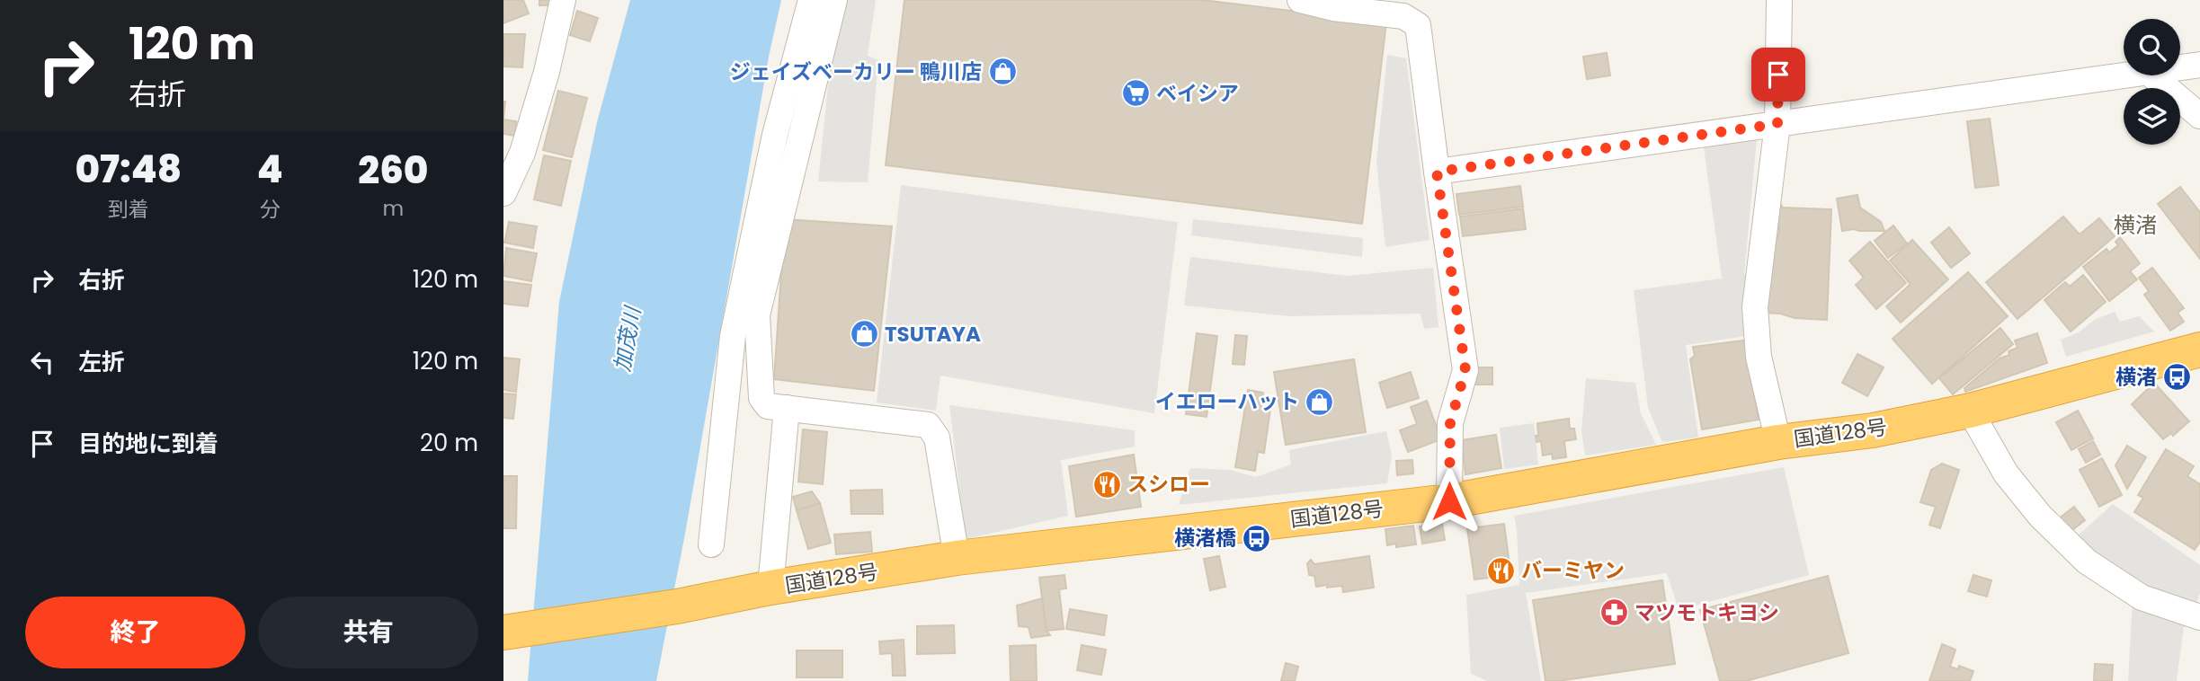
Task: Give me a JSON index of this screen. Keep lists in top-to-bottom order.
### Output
{
  "streets": {
    "highway": ["国道128号"]
  },
  "districts": ["横渚"],
  "water": ["加茂川"],
  "places": {
    "shop": ["ジェイズベーカリー 鴨川店", "TSUTAYA", "イエローハット"],
    "supermarket": ["ベイシア"],
    "bus stop": ["横渚", "横渚橋"],
    "restaurant": ["スシロー", "バーミヤン"],
    "pharmacy": ["マツモトキヨシ"]
  },
  "page": {
    "turn": ["120 m", "右折"],
    "eta": [
      "07:48",
      "到着",
      "4",
      "分",
      "260",
      "m"
    ],
    "list": [
      {
        "name": "右折",
        "value": "120 m"
      },
      {
        "name": "左折",
        "value": "120 m"
      },
      {
        "name": "目的地に到着",
        "value": "20 m"
      }
    ],
    "buttons": ["終了", "共有"]
  }
}
